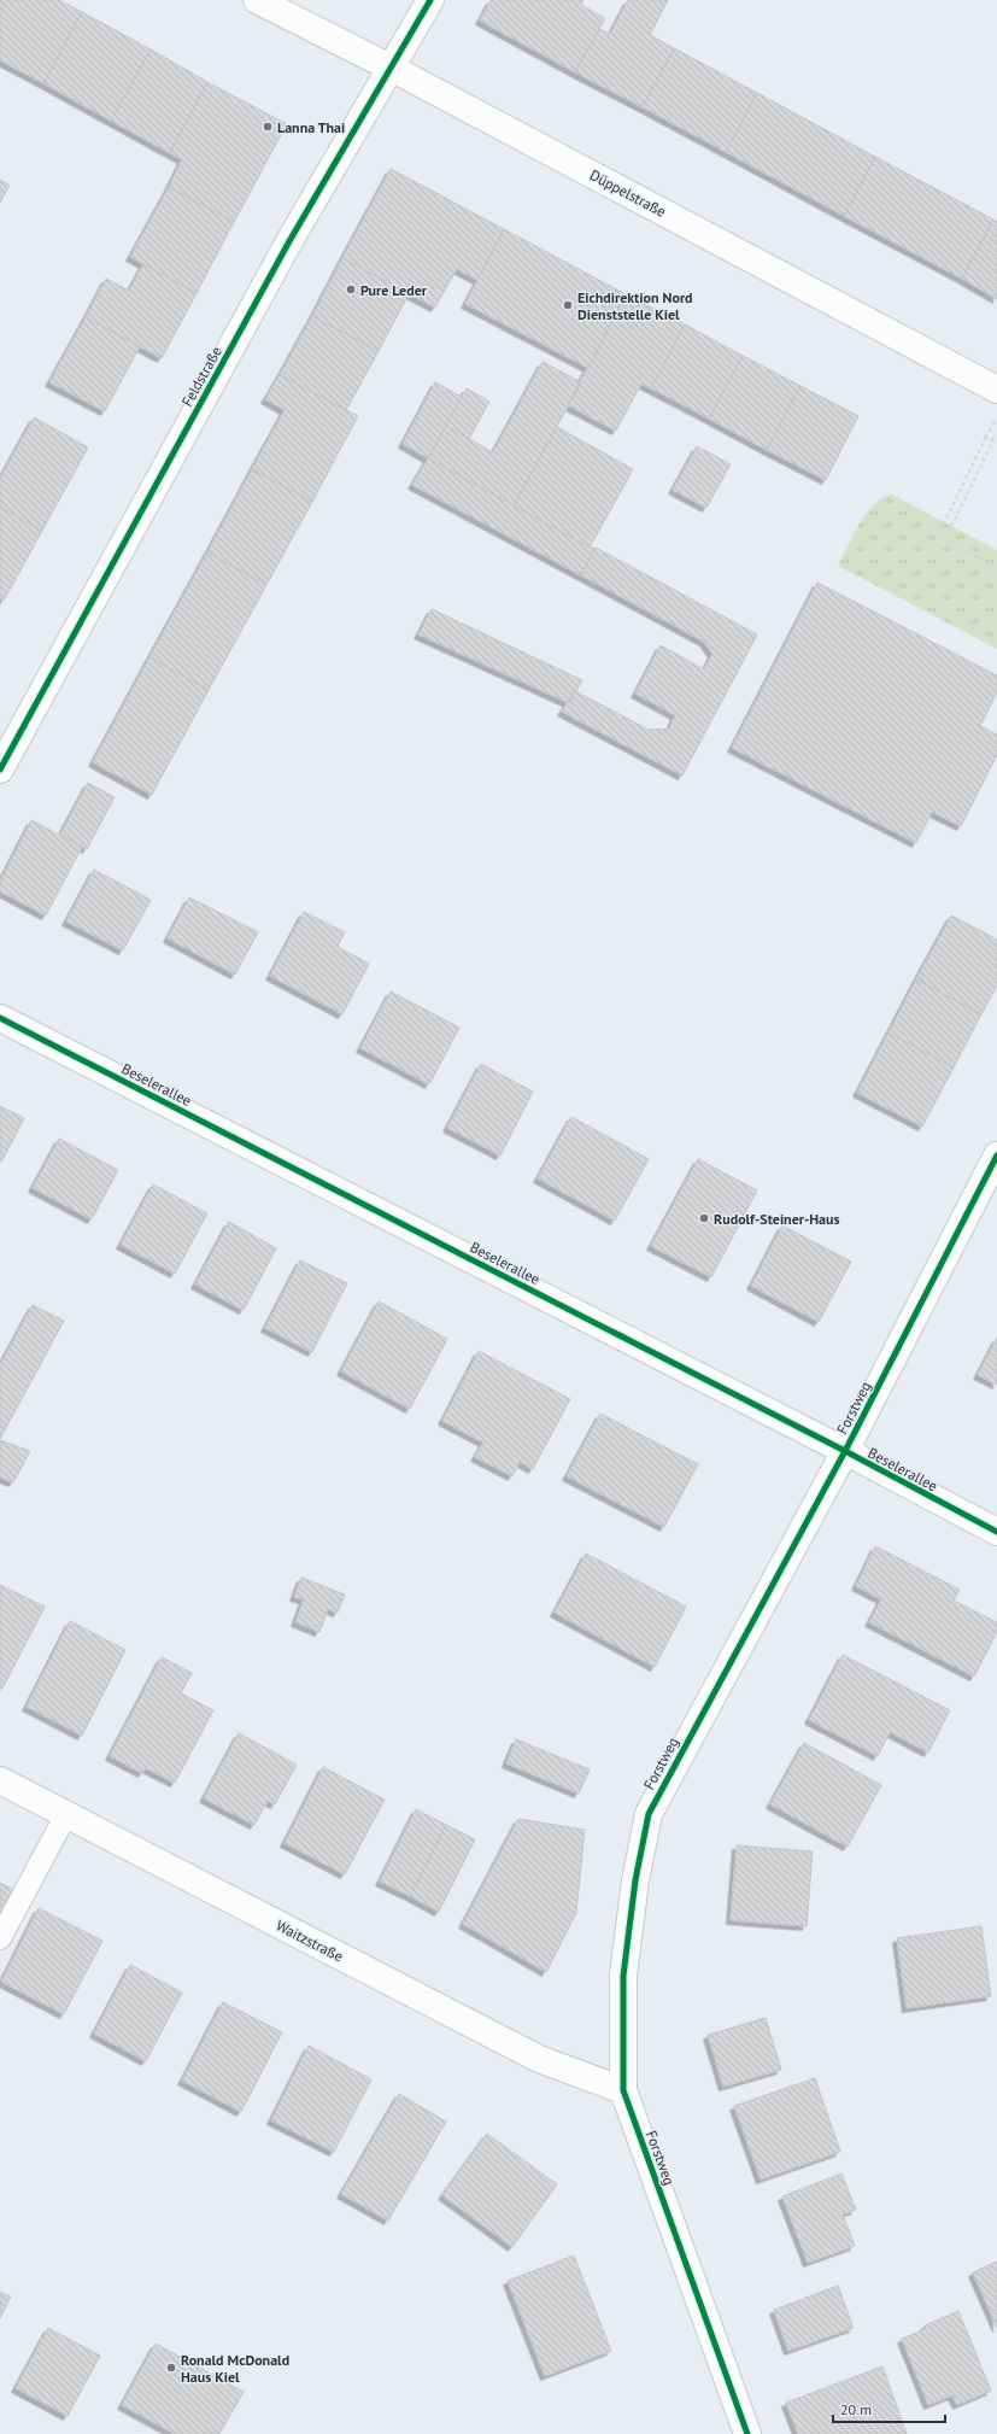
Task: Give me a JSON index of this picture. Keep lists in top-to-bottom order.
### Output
{
  "streets": {
    "street": [
      "Düppelstraße",
      "Feldstraße",
      "Beselerallee",
      "Forstweg",
      "Waitzstraße"
    ]
  },
  "crossings": [
    ["Düppelstraße", "Feldstraße"],
    ["Beselerallee", "Forstweg"],
    ["Forstweg", "Waitzstraße"]
  ],
  "places": [
    "Lanna Thai",
    "Pure Leder",
    "Eichdirektion Nord Dienststelle Kiel",
    "Rudolf-Steiner-Haus",
    "Ronald McDonald Haus Kiel"
  ],
  "scale_bar": "20 m"
}
